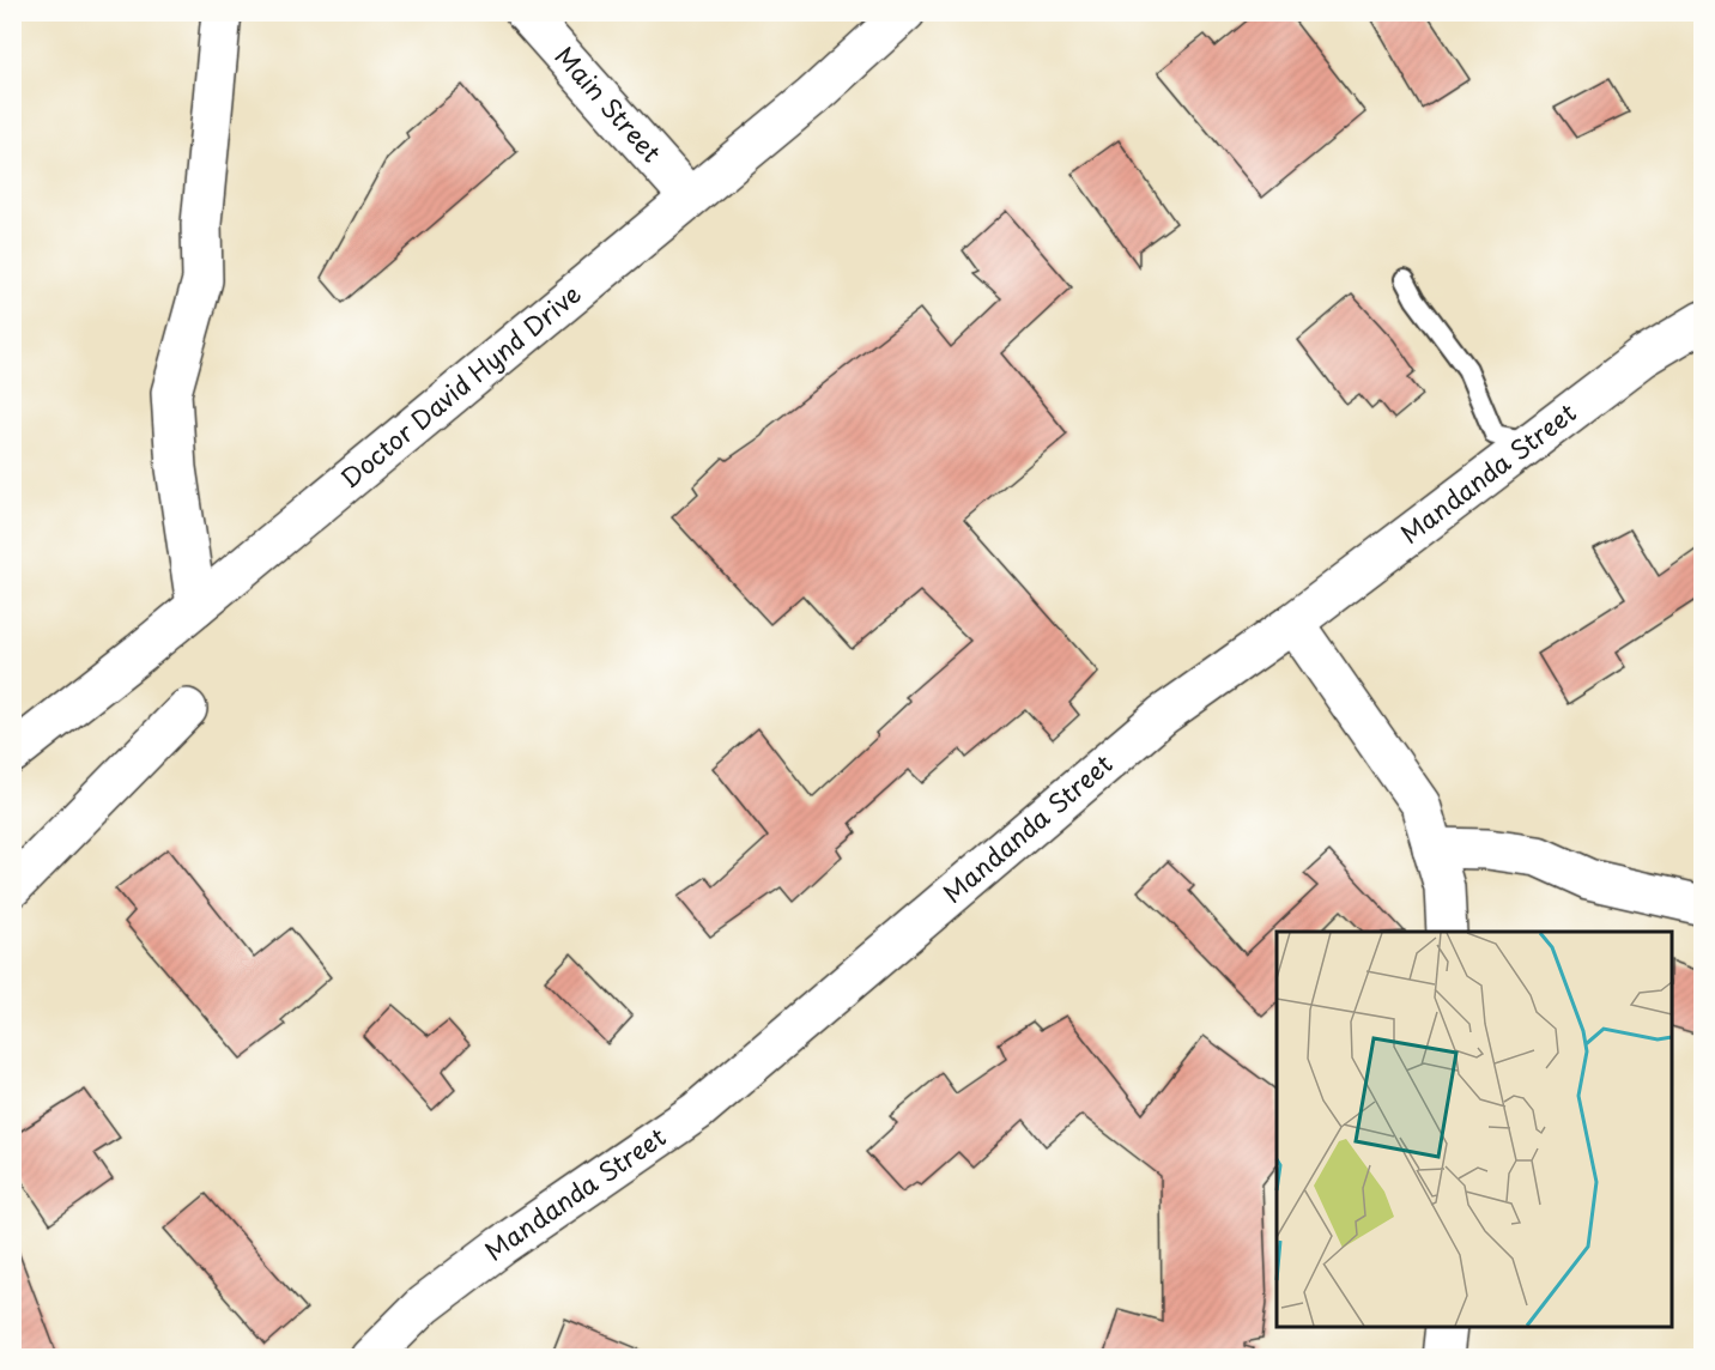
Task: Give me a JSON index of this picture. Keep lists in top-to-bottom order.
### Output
{
  "streets": {
    "street": ["Main Street", "Doctor David Hynd Drive", "Mandanda Street"]
  },
  "crossings": [
    ["Main Street", "Doctor David Hynd Drive"]
  ]
}
